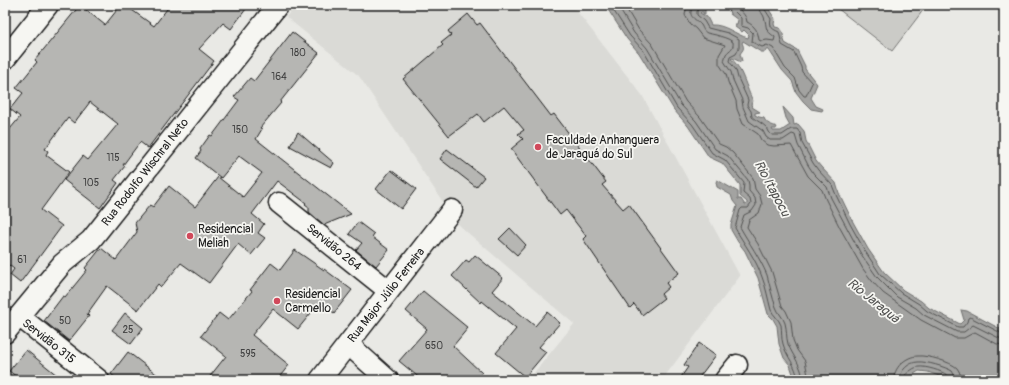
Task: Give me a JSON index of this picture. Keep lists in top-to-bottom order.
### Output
{
  "streets": {
    "street": [
      "Rua Rodolfo Wischral Neto",
      "Servidão 264",
      "Rua Major Júlio Ferreira",
      "Servidão 315"
    ]
  },
  "crossings": [
    ["Rua Rodolfo Wischral Neto", "Servidão 315"],
    ["Servidão 264", "Rua Major Júlio Ferreira"]
  ],
  "water": ["Rio Itapocu", "Rio Jaraguá"],
  "places": ["Faculdade Anhanguera de Jaraguá do Sul", "Residencial Meliah", "Residencial Carmello"],
  "house_numbers": [
    "180",
    "164",
    "150",
    "115",
    "105",
    "61",
    "50",
    "25",
    "650",
    "595"
  ]
}
